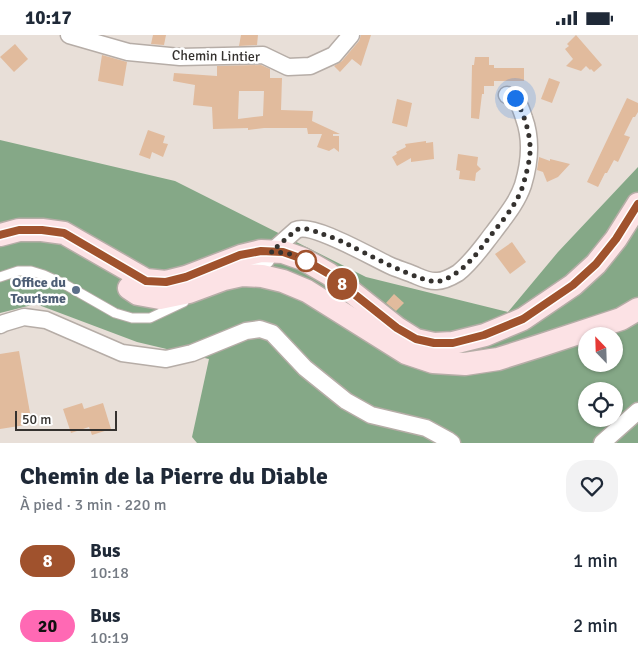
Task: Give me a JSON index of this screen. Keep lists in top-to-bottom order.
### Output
{
  "streets": {
    "street": ["Chemin Lintier"]
  },
  "places": ["Office du Tourisme"],
  "lines": ["bus line 8"],
  "scale_bar": "50 m",
  "north": "top left",
  "page": {
    "status": "10:17",
    "on_map": "8",
    "scale": "50 m",
    "heading": ["Chemin de la Pierre du Diable", "À pied · 3 min · 220 m"],
    "list": [
      {
        "mark": "8",
        "name": "Bus",
        "note": "10:18",
        "value": "1 min"
      },
      {
        "mark": "20",
        "name": "Bus",
        "note": "10:19",
        "value": "2 min"
      }
    ]
  }
}
